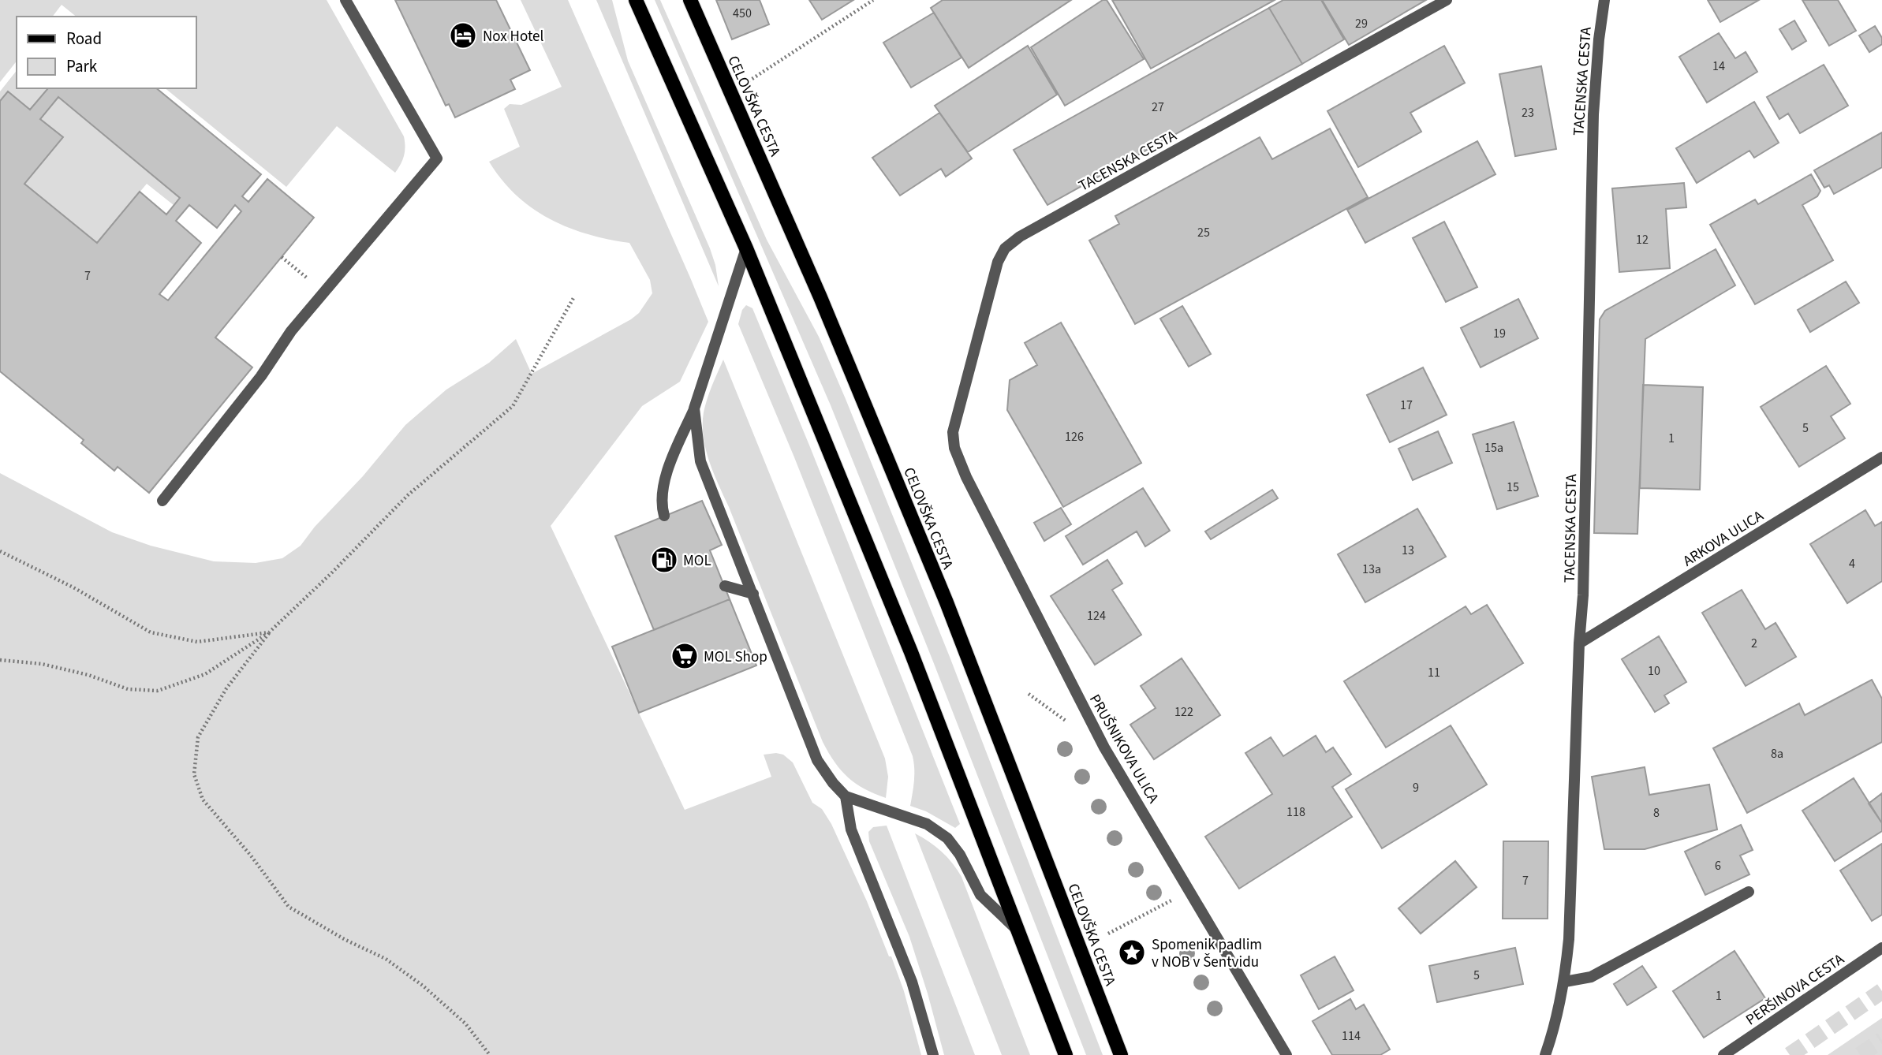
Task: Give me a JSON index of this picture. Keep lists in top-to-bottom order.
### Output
{
  "streets": {
    "main road": ["CELOVŠKA CESTA"],
    "street": [
      "TACENSKA CESTA",
      "ARKOVA ULICA",
      "PRUŠNIKOVA ULICA",
      "PERŠINOVA CESTA"
    ]
  },
  "crossings": [
    ["TACENSKA CESTA", "ARKOVA ULICA"],
    ["TACENSKA CESTA", "PRUŠNIKOVA ULICA"]
  ],
  "places": {
    "hotel": ["Nox Hotel"],
    "fuel station": ["MOL"],
    "supermarket": ["MOL Shop"],
    "place": ["Spomenik padlim v NOB v Šentvidu"]
  },
  "house_numbers": [
    "450",
    "29",
    "14",
    "27",
    "23",
    "25",
    "12",
    "7",
    "19",
    "17",
    "5",
    "126",
    "1",
    "15a",
    "15",
    "13",
    "4",
    "13a",
    "124",
    "2",
    "10",
    "11",
    "122",
    "8a",
    "9",
    "118",
    "8",
    "6",
    "7",
    "5",
    "1",
    "114"
  ],
  "legend": ["Road", "Park"]
}
